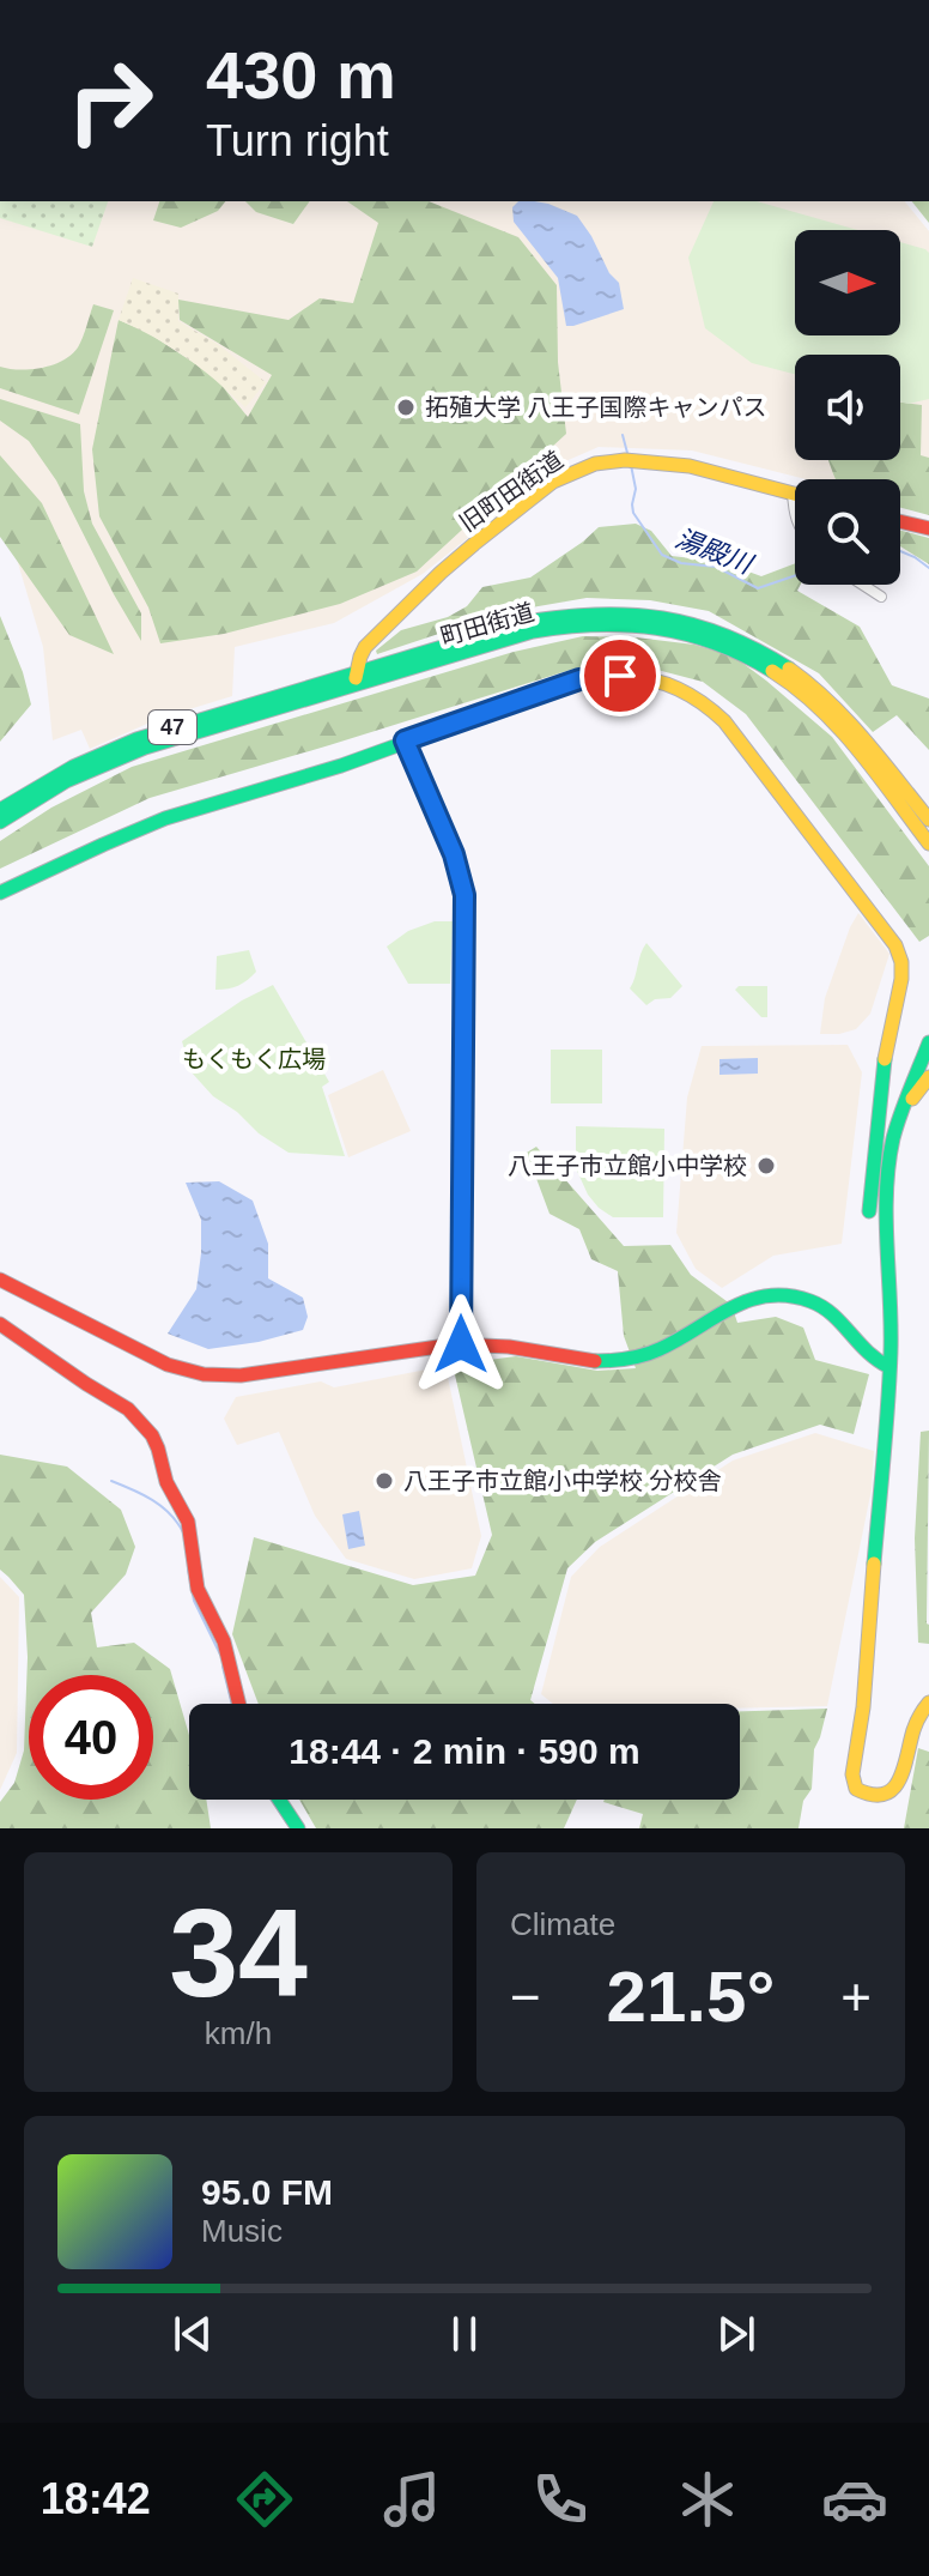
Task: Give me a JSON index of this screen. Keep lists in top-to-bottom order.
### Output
{
  "streets": {
    "street": ["旧町田街道", "町田街道", "47"]
  },
  "crossings": [
    ["旧町田街道", "町田街道"]
  ],
  "water": ["湯殿川"],
  "parks": ["もくもく広場"],
  "places": ["拓殖大学 八王子国際キャンパス", "八王子市立館小中学校", "八王子市立館小中学校 分校舎"],
  "north": "right",
  "page": {
    "turn": ["430 m", "Turn right"],
    "limit": "40",
    "trip": "18:44 · 2 min · 590 m",
    "tile": [
      ["34", "km/h"],
      "Climate"
    ],
    "heat": ["−", "21.5°", "+"],
    "song": ["95.0 FM", "Music"],
    "tabs": "18:42"
  }
}
